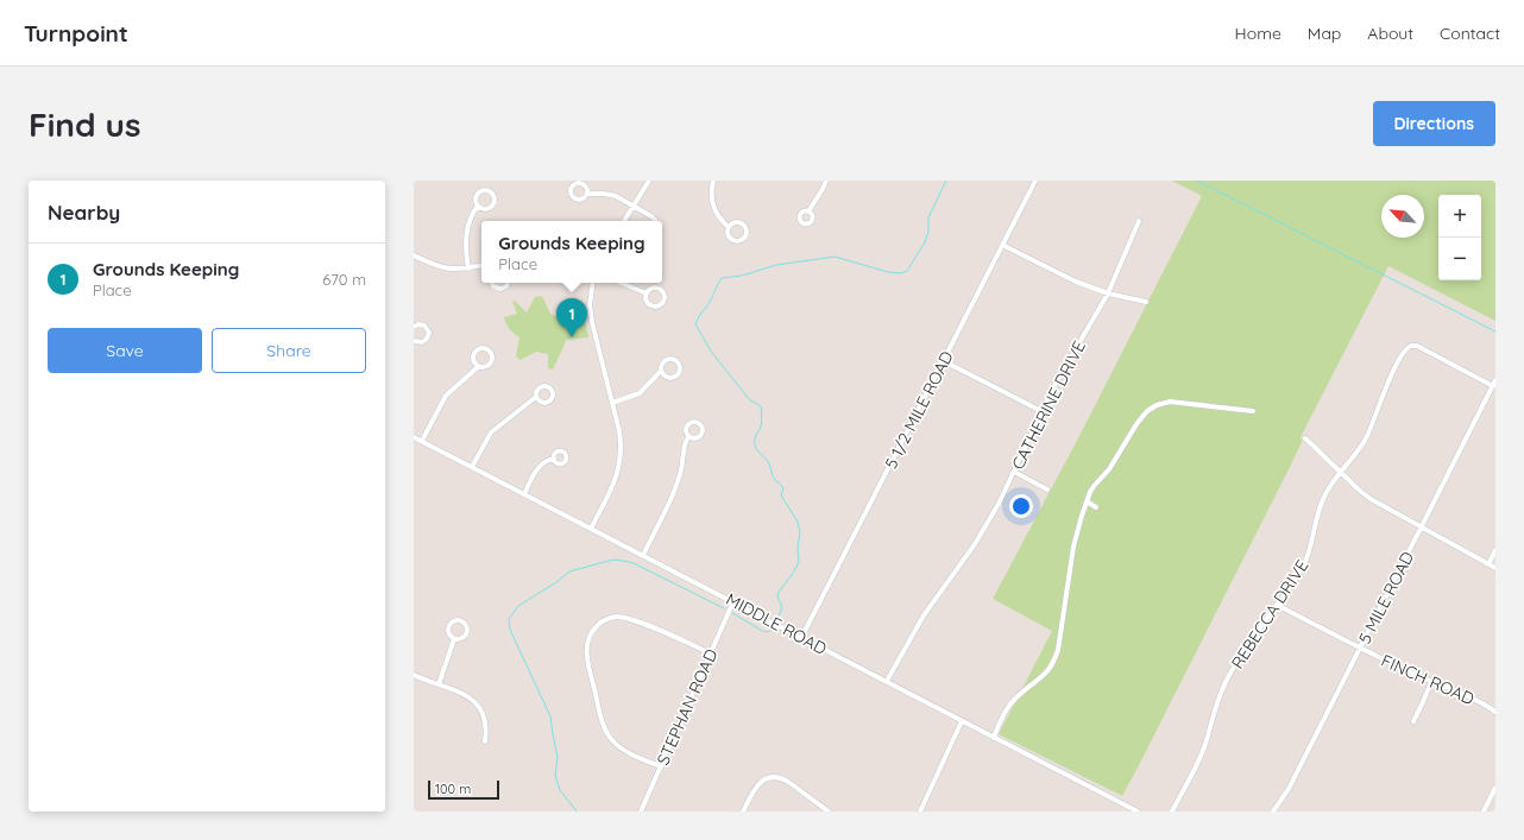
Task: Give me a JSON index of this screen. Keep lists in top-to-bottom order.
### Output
{
  "streets": {
    "street": [
      "CATHERINE DRIVE",
      "5 1/2 MILE ROAD",
      "5 MILE ROAD",
      "REBECCA DRIVE",
      "MIDDLE ROAD",
      "FINCH ROAD",
      "STEPHAN ROAD"
    ]
  },
  "crossings": [
    ["CATHERINE DRIVE", "MIDDLE ROAD"],
    ["5 1/2 MILE ROAD", "MIDDLE ROAD"],
    ["5 MILE ROAD", "REBECCA DRIVE"],
    ["5 MILE ROAD", "FINCH ROAD"],
    ["REBECCA DRIVE", "FINCH ROAD"],
    ["MIDDLE ROAD", "STEPHAN ROAD"]
  ],
  "scale_bar": "100 m",
  "north": "top left",
  "page": {
    "header": "Turnpoint",
    "nav": [
      "Home",
      "Map",
      "About",
      "Contact"
    ],
    "buttons": [
      "Directions",
      ["Save", "Share"]
    ],
    "title": "Find us",
    "heading": "Nearby",
    "map_buttons": ["+", "−"],
    "popup": ["Grounds Keeping", "Place"],
    "list": [
      {
        "mark": "1",
        "name": "Grounds Keeping",
        "note": "Place",
        "value": "670 m"
      }
    ],
    "pins": "1",
    "scale": "100 m"
  }
}
